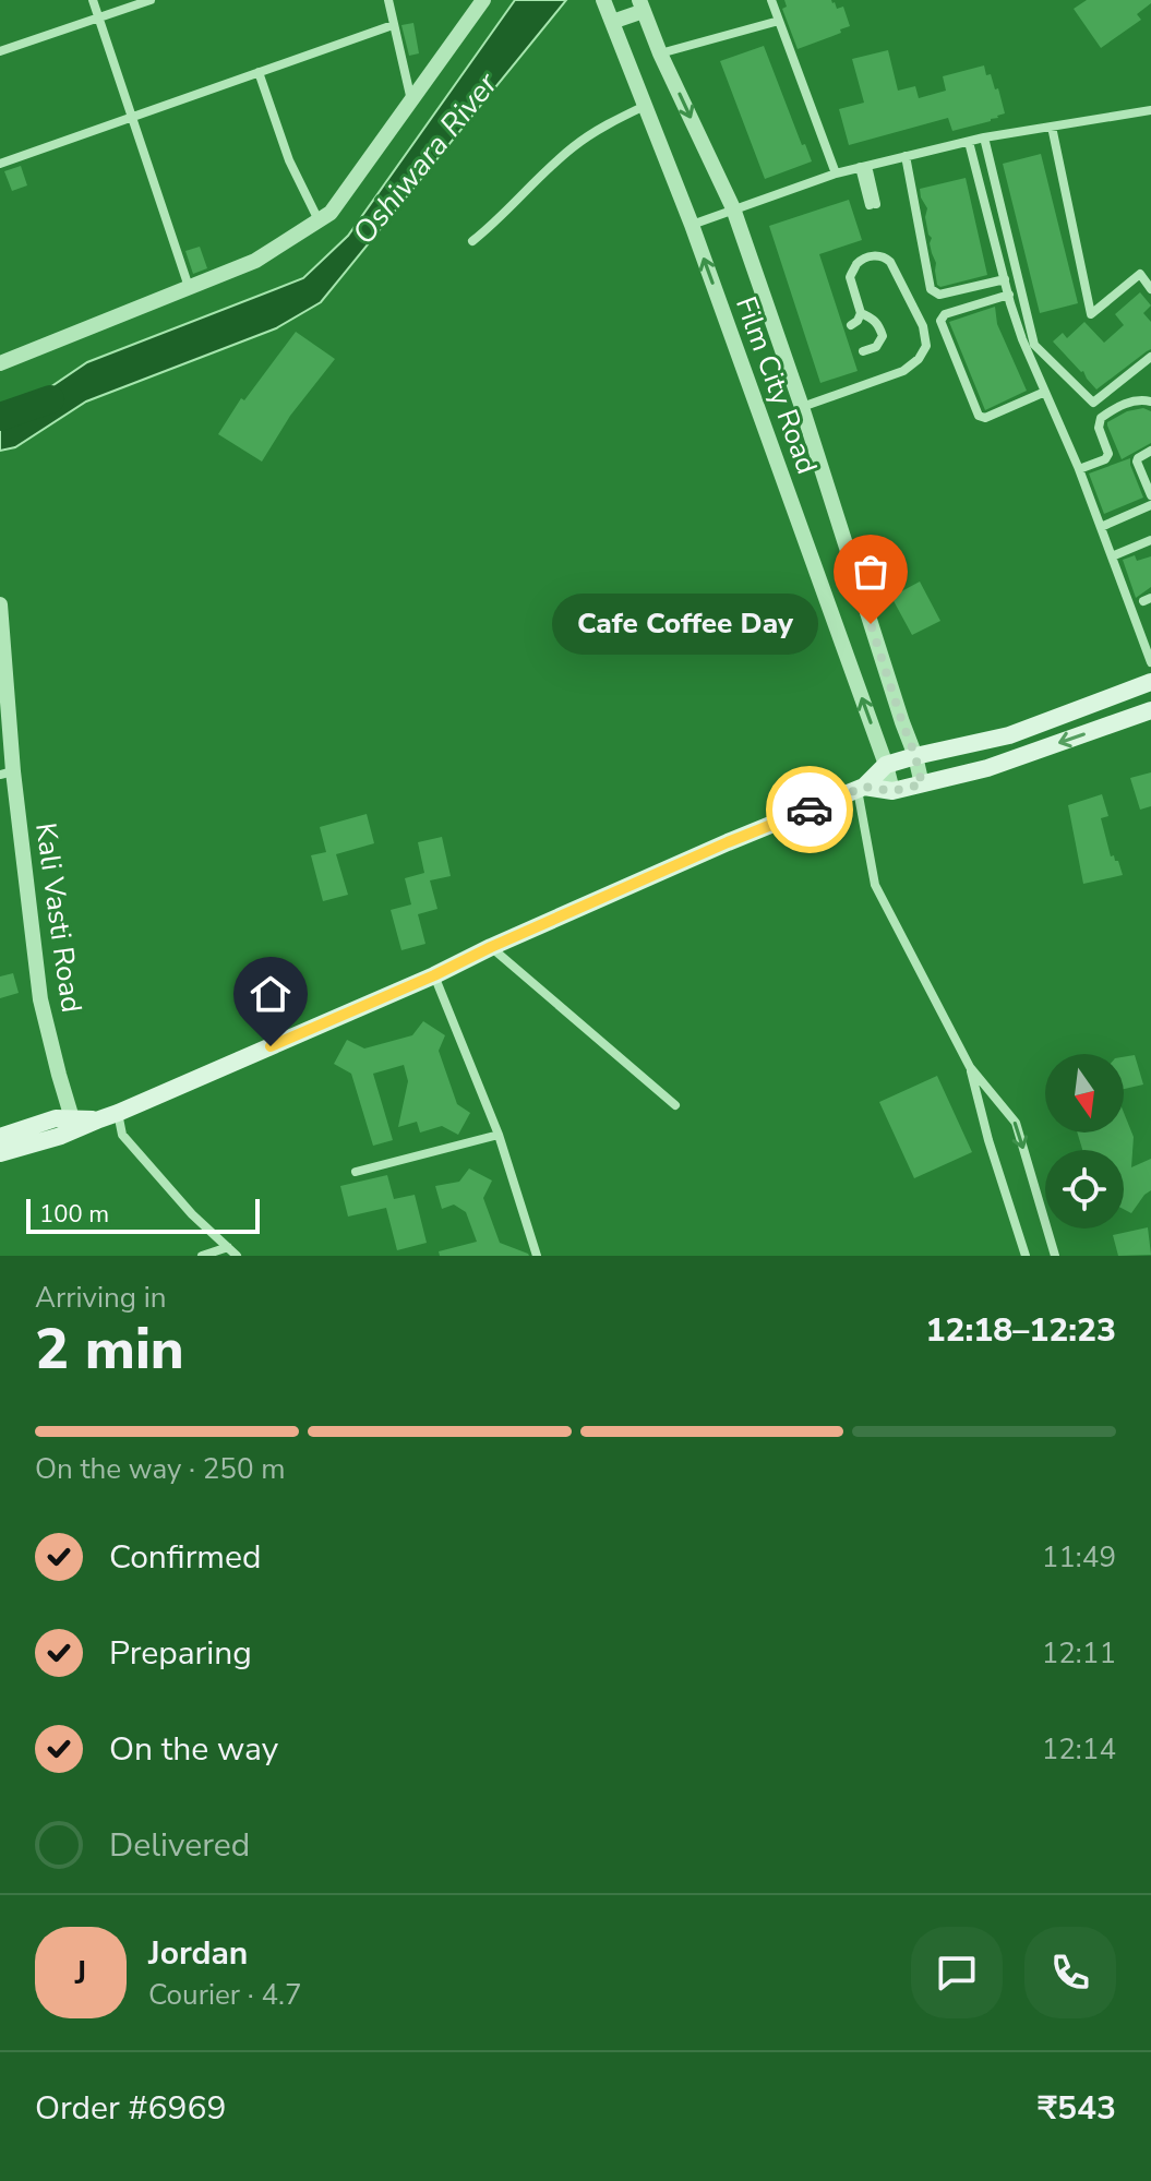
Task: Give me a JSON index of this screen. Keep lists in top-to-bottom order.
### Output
{
  "streets": {
    "street": ["Film City Road", "Kali Vasti Road"]
  },
  "water": ["Oshiwara River"],
  "places": ["Cafe Coffee Day"],
  "scale_bar": "100 m",
  "north": "bottom",
  "page": {
    "bubble": "Cafe Coffee Day",
    "scale": "100 m",
    "heading": ["2 min", "Arriving in", "12:18–12:23"],
    "panel": [
      "Jordan",
      "Courier · 4.7",
      "Order #6969",
      "₹543"
    ],
    "bar": "On the way · 250 m",
    "list": [
      ["Confirmed", "11:49"],
      ["Preparing", "12:11"],
      ["On the way", "12:14"],
      "Delivered"
    ],
    "round": "J"
  }
}
